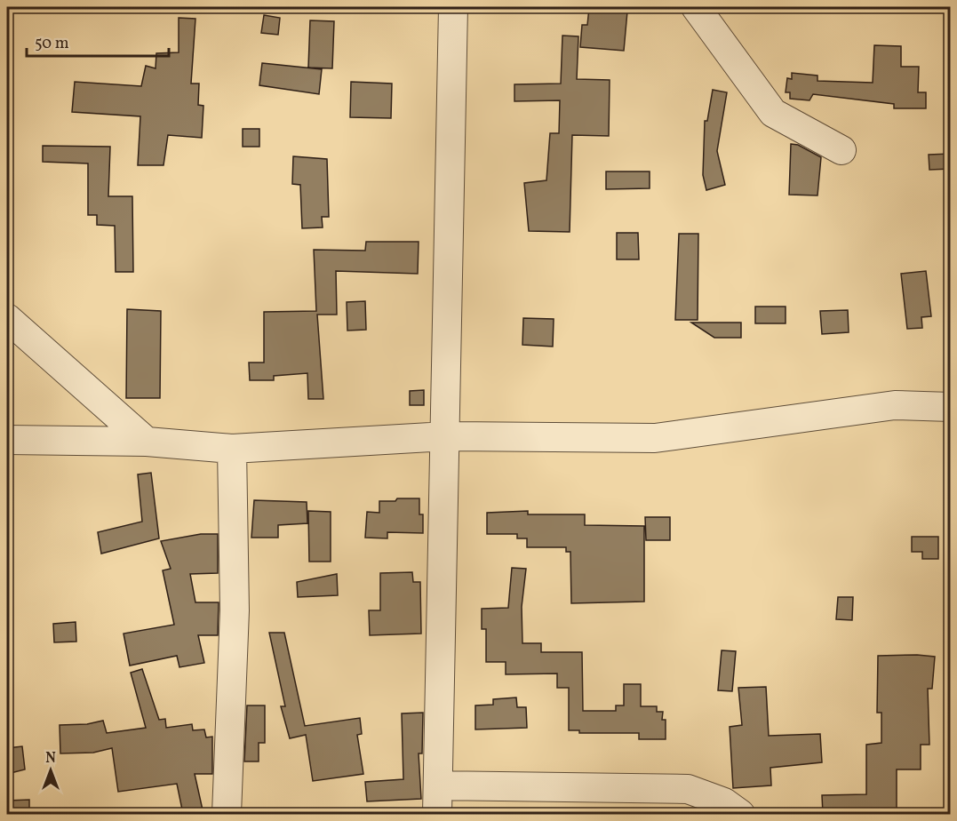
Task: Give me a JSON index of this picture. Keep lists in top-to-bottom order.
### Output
{
  "scale_bar": "50 m",
  "north": "top"
}
